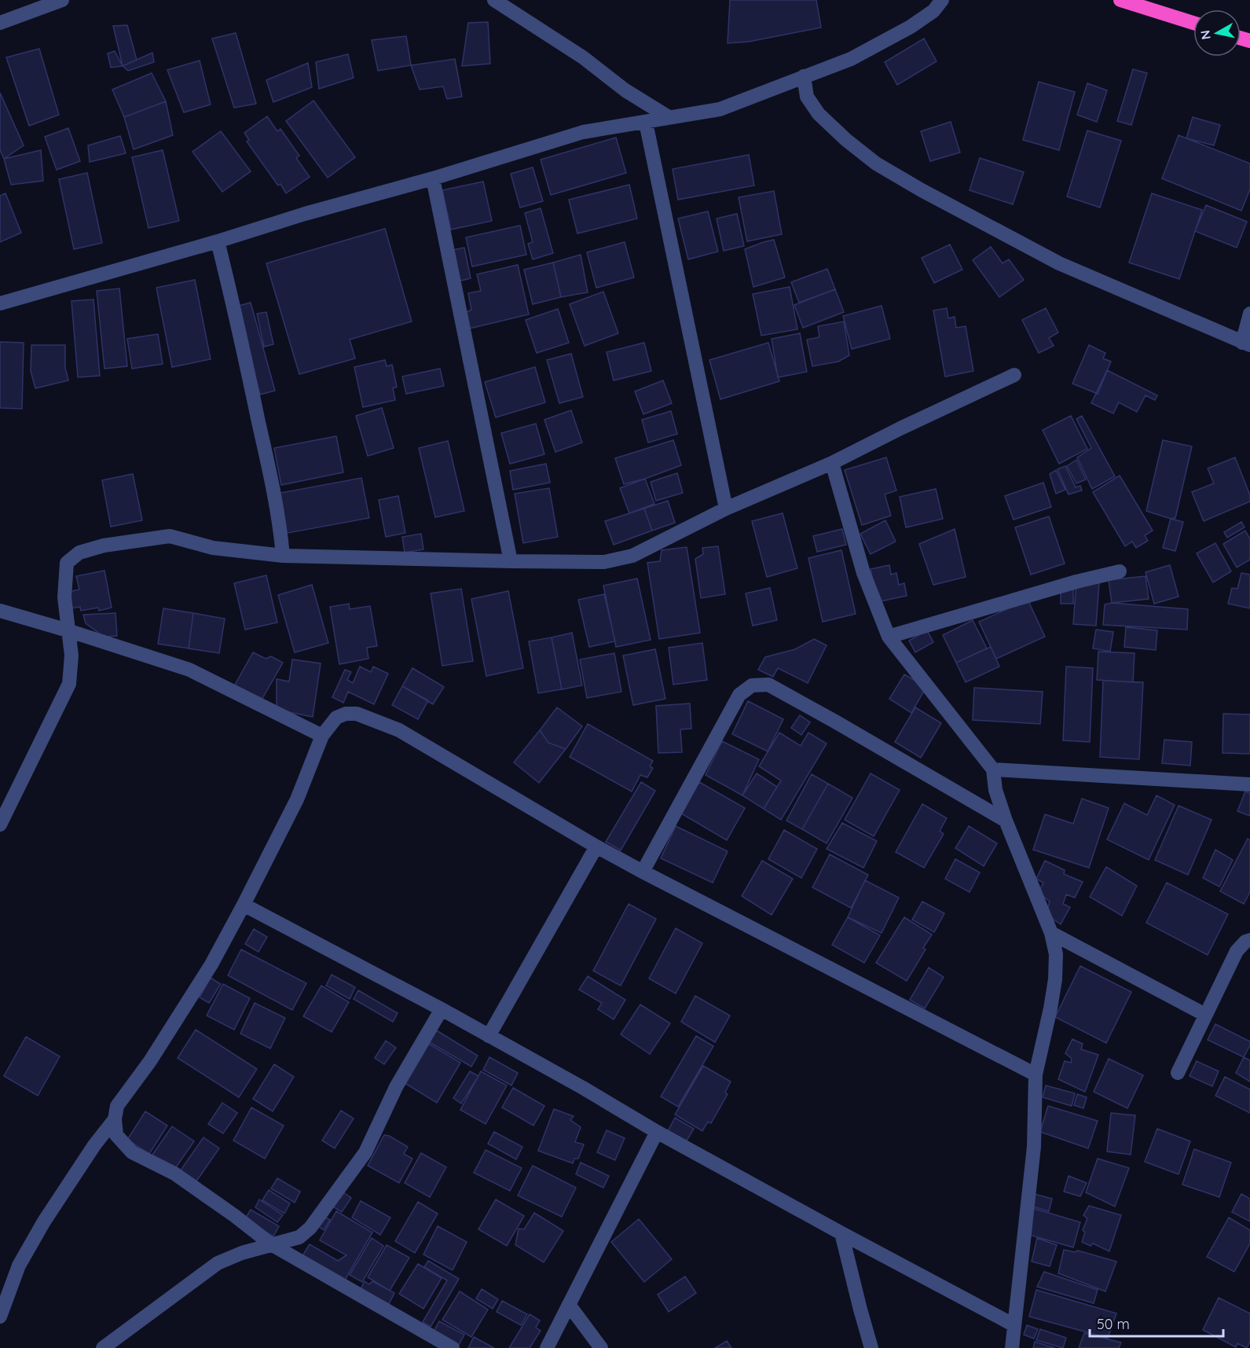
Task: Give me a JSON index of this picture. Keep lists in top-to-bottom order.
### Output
{
  "scale_bar": "50 m",
  "north": "left"
}
